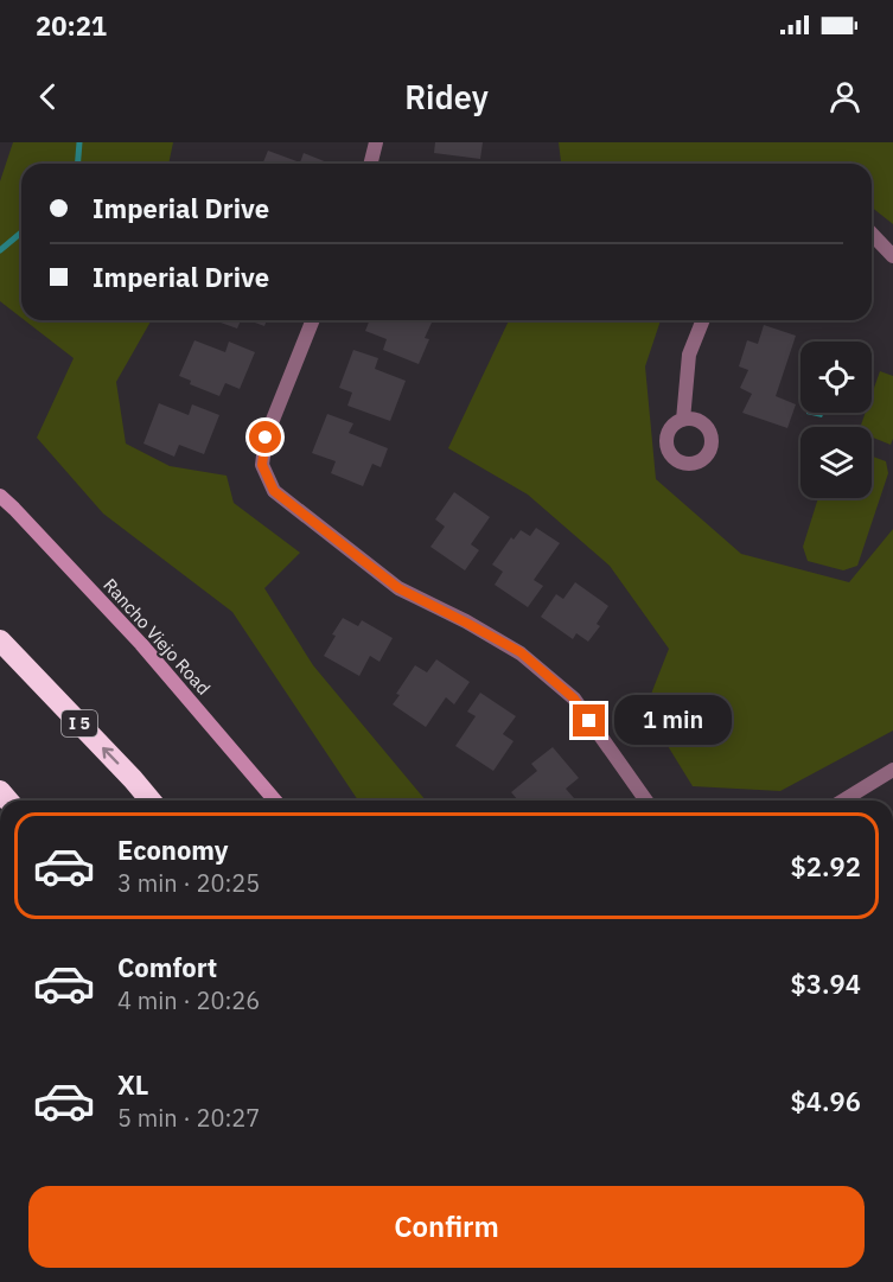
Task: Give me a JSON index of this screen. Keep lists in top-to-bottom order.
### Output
{
  "streets": {
    "highway": ["I 5"],
    "main road": ["Rancho Viejo Road"]
  },
  "page": {
    "status": "20:21",
    "header": "Ridey",
    "banner": ["Imperial Drive", "Imperial Drive"],
    "bubble": "1 min",
    "list": [
      {
        "name": "Economy",
        "note": "3 min · 20:25",
        "value": "$2.92"
      },
      {
        "name": "Comfort",
        "note": "4 min · 20:26",
        "value": "$3.94"
      },
      {
        "name": "XL",
        "note": "5 min · 20:27",
        "value": "$4.96"
      }
    ],
    "buttons": "Confirm"
  }
}
